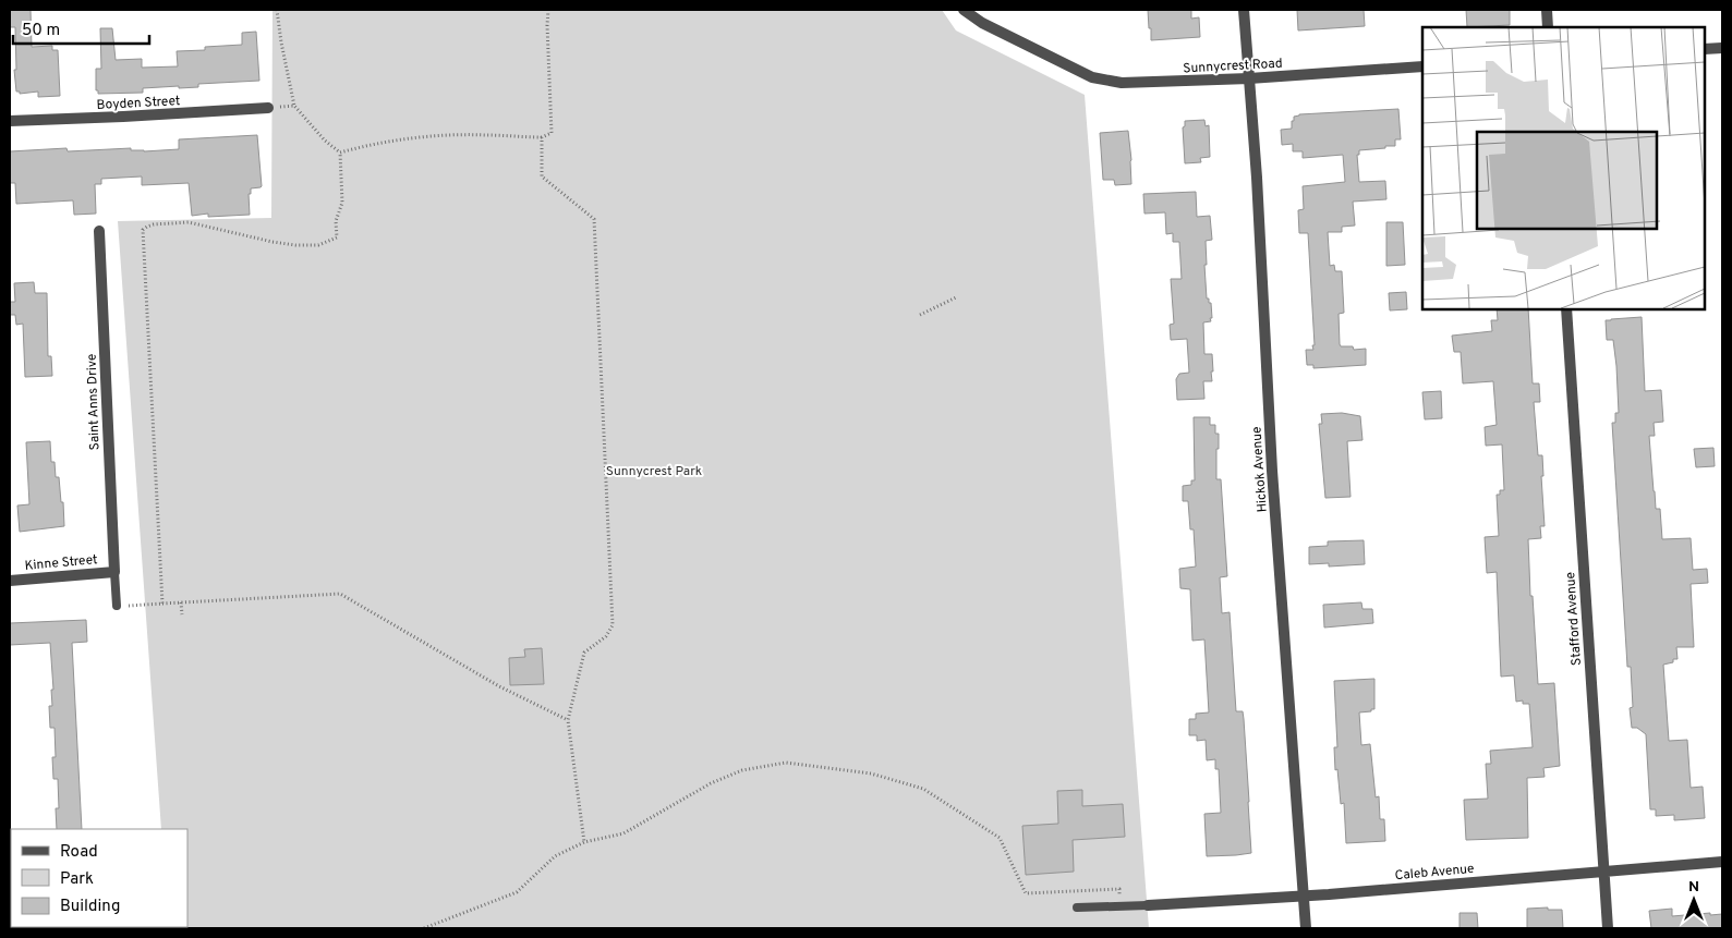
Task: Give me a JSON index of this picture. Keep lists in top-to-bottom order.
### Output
{
  "streets": {
    "street": [
      "Sunnycrest Road",
      "Boyden Street",
      "Saint Anns Drive",
      "Hickok Avenue",
      "Kinne Street",
      "Stafford Avenue",
      "Caleb Avenue"
    ]
  },
  "crossings": [
    ["Sunnycrest Road", "Hickok Avenue"],
    ["Saint Anns Drive", "Kinne Street"],
    ["Hickok Avenue", "Caleb Avenue"],
    ["Stafford Avenue", "Caleb Avenue"]
  ],
  "parks": ["Sunnycrest Park"],
  "legend": ["Road", "Park", "Building"],
  "scale_bar": "50 m",
  "north": "top"
}
